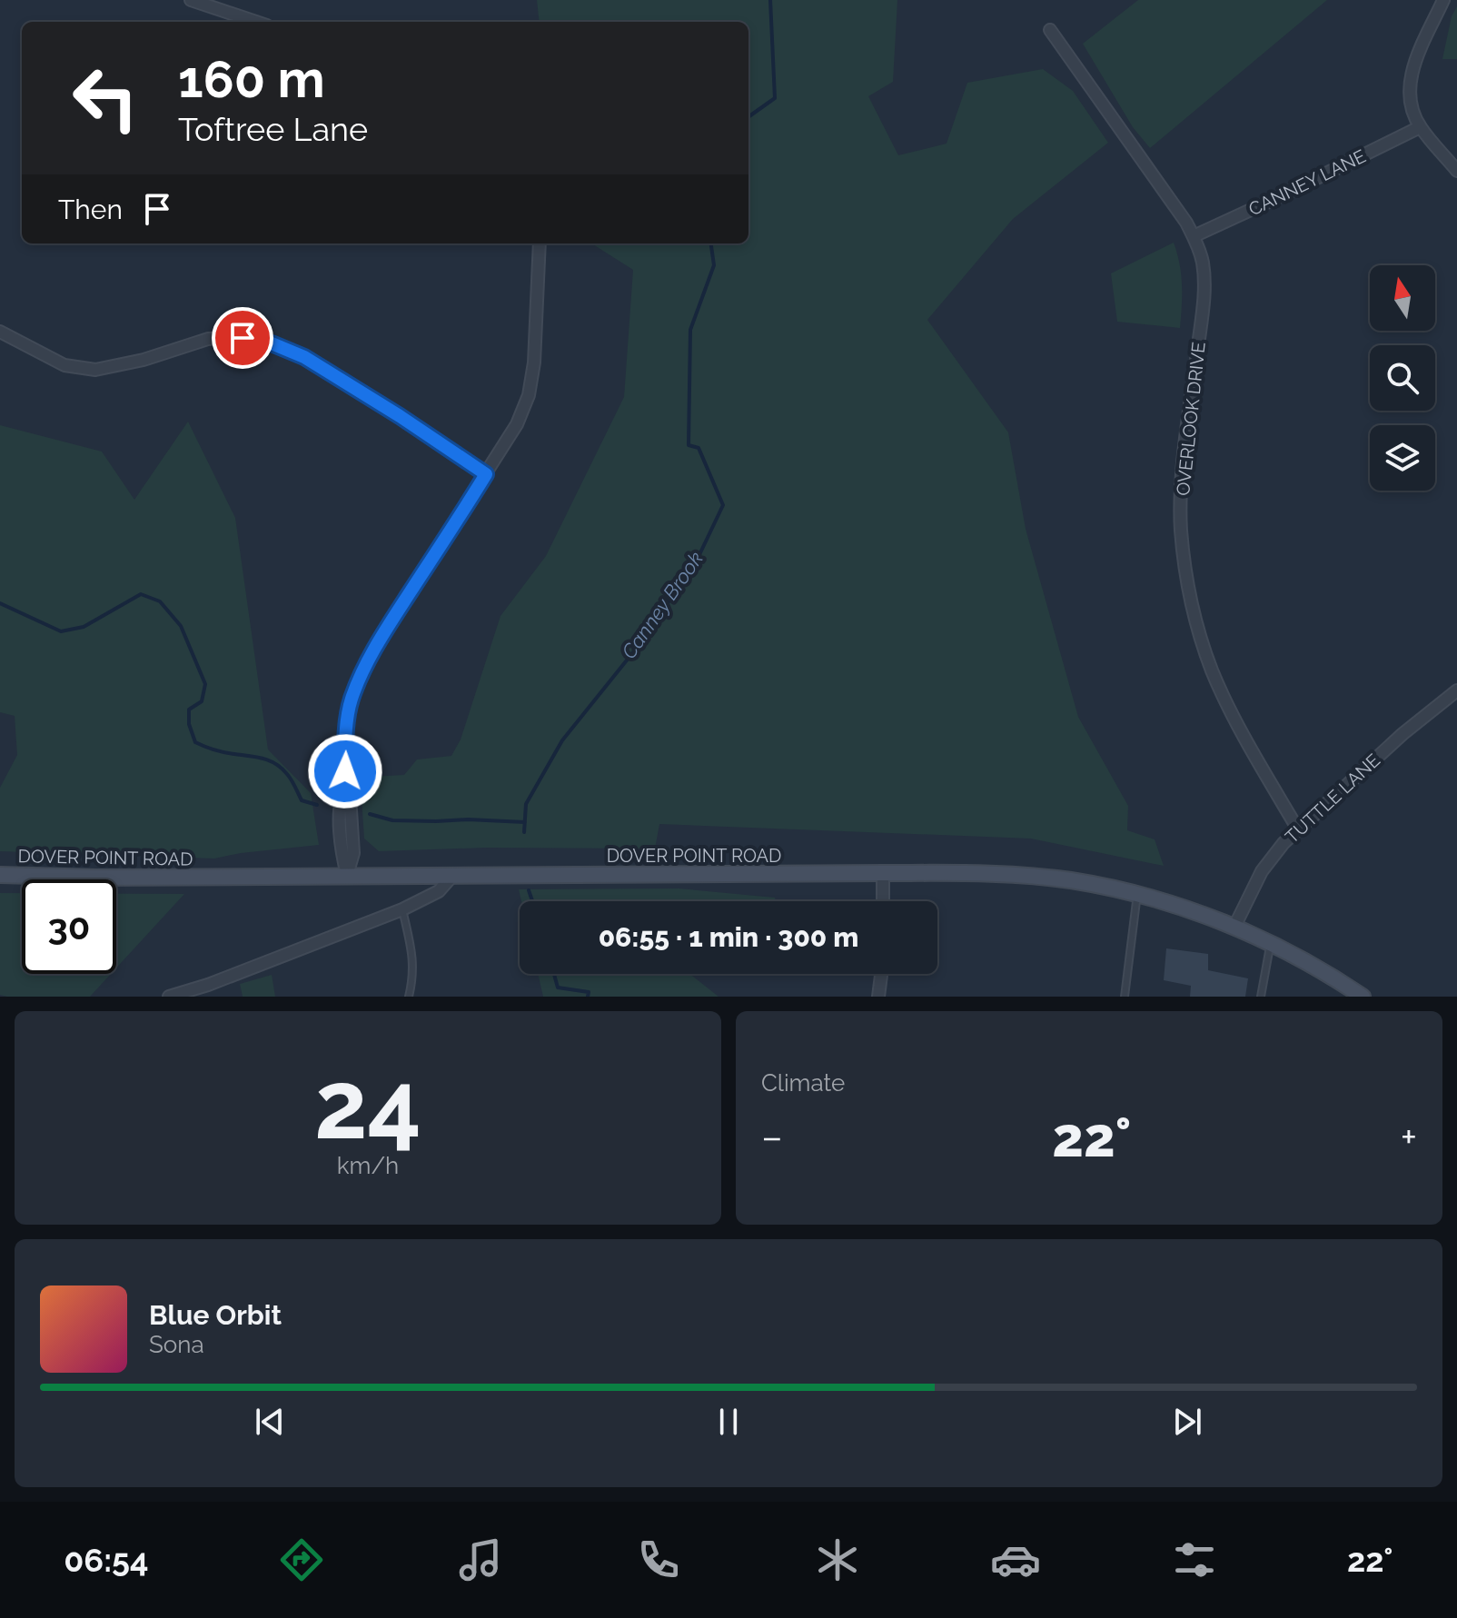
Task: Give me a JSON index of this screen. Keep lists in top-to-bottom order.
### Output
{
  "streets": {
    "main road": ["DOVER POINT ROAD"],
    "street": ["CANNEY LANE", "OVERLOOK DRIVE", "TUTTLE LANE"]
  },
  "crossings": [
    ["CANNEY LANE", "OVERLOOK DRIVE"],
    ["OVERLOOK DRIVE", "TUTTLE LANE"],
    ["TUTTLE LANE", "DOVER POINT ROAD"]
  ],
  "water": ["Canney Brook"],
  "north": "top",
  "page": {
    "turn": ["160 m", "Toftree Lane"],
    "then": "Then",
    "limit": "30",
    "trip": "06:55 · 1 min · 300 m",
    "tile": [
      ["24", "km/h"],
      "Climate"
    ],
    "heat": ["−", "22°", "+"],
    "song": ["Blue Orbit", "Sona"],
    "tabs": ["06:54", "22°"]
  }
}
